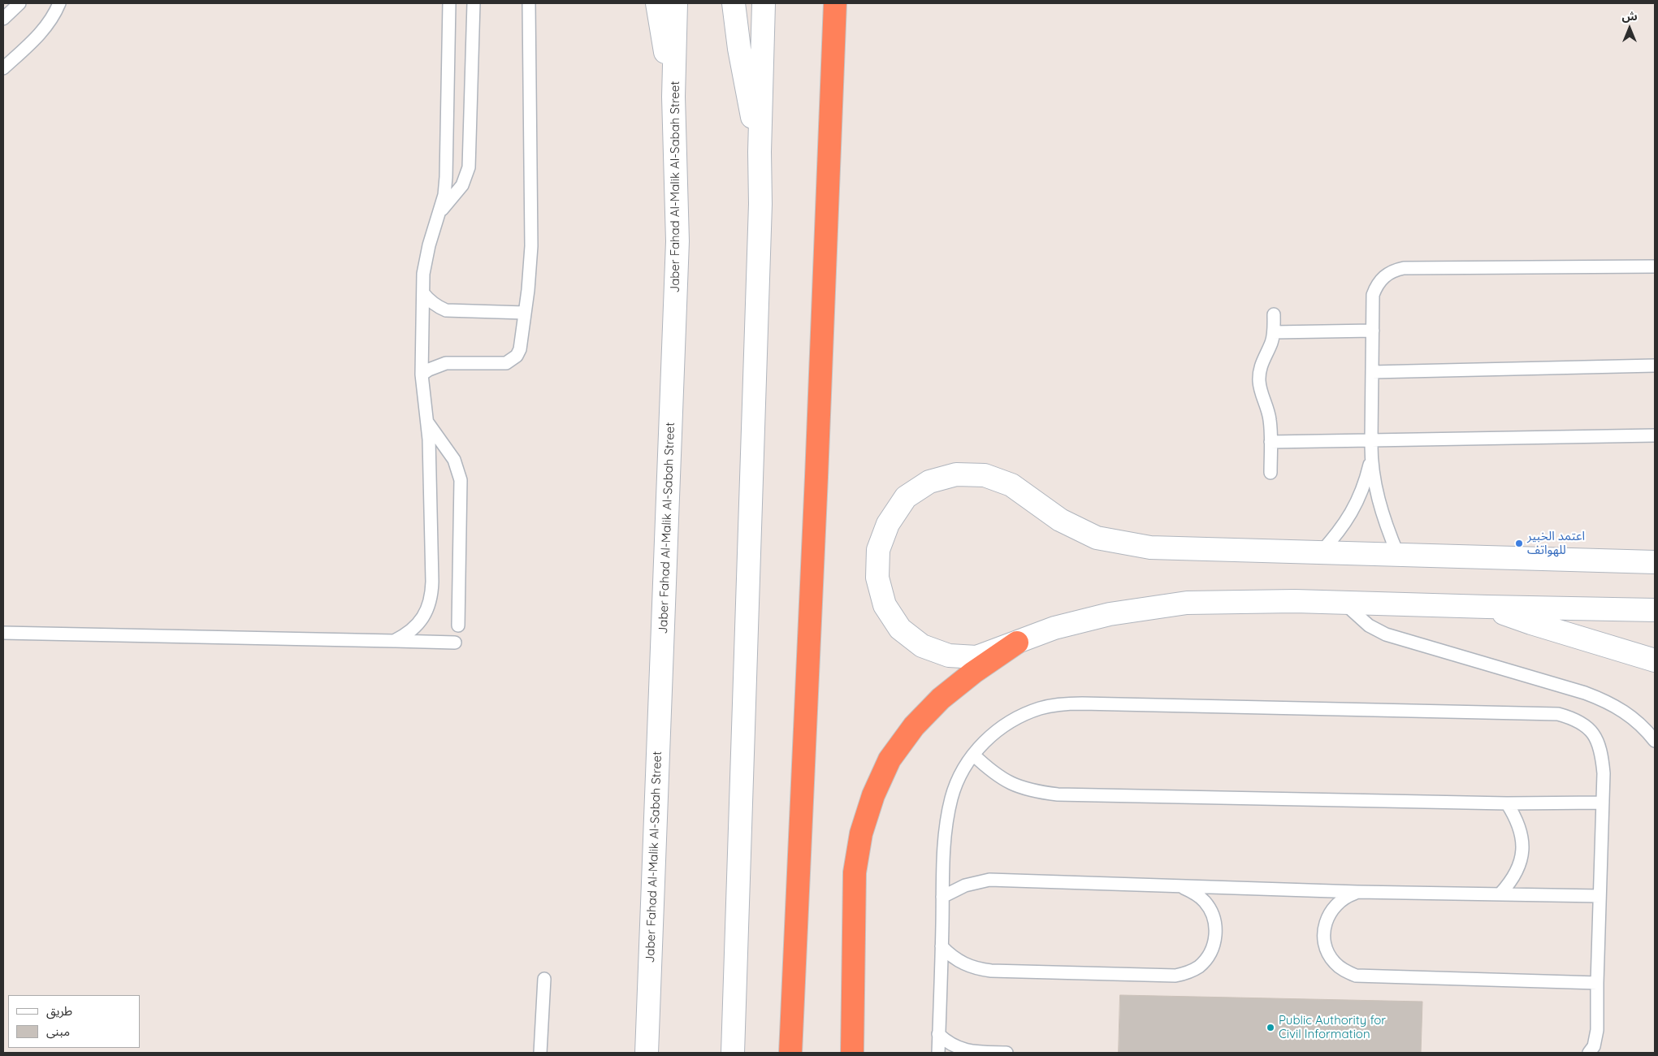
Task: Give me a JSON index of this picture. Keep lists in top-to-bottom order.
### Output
{
  "streets": {
    "street": ["Jaber Fahad Al-Malik Al-Sabah Street"]
  },
  "places": ["اعتمد الخبير للهواتف", "Public Authority for Civil Information"],
  "legend": ["طريق", "مبنى"],
  "north": "top"
}
